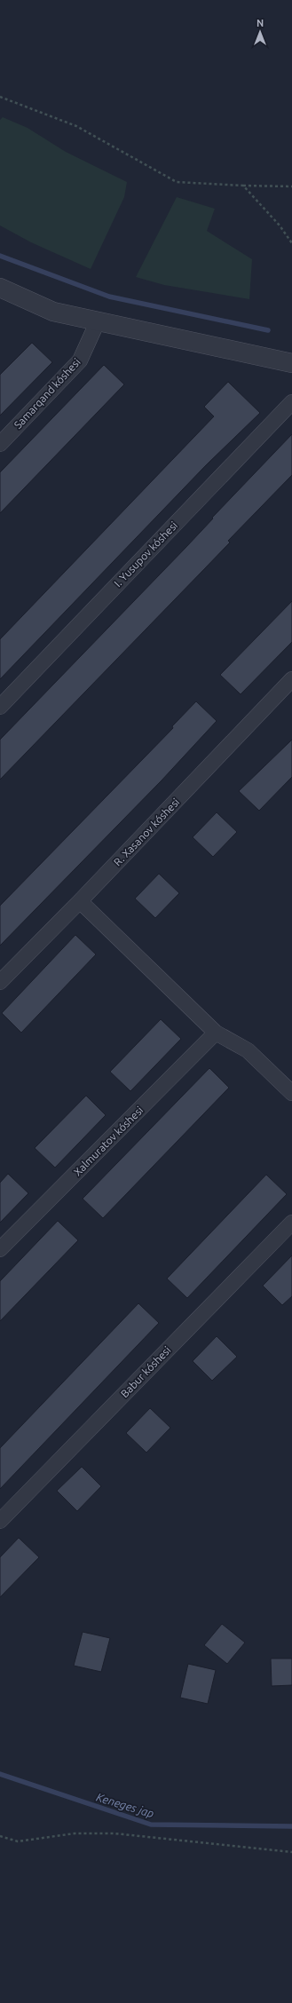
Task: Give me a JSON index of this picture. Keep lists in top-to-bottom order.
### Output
{
  "streets": {
    "street": [
      "Samarqand kóshesi",
      "I. Yusupov kóshesi",
      "R. Xasanov kóshesi",
      "Xalmuratov kóshesi",
      "Babur kóshesi"
    ]
  },
  "water": ["Keneges jap"],
  "north": "top"
}
